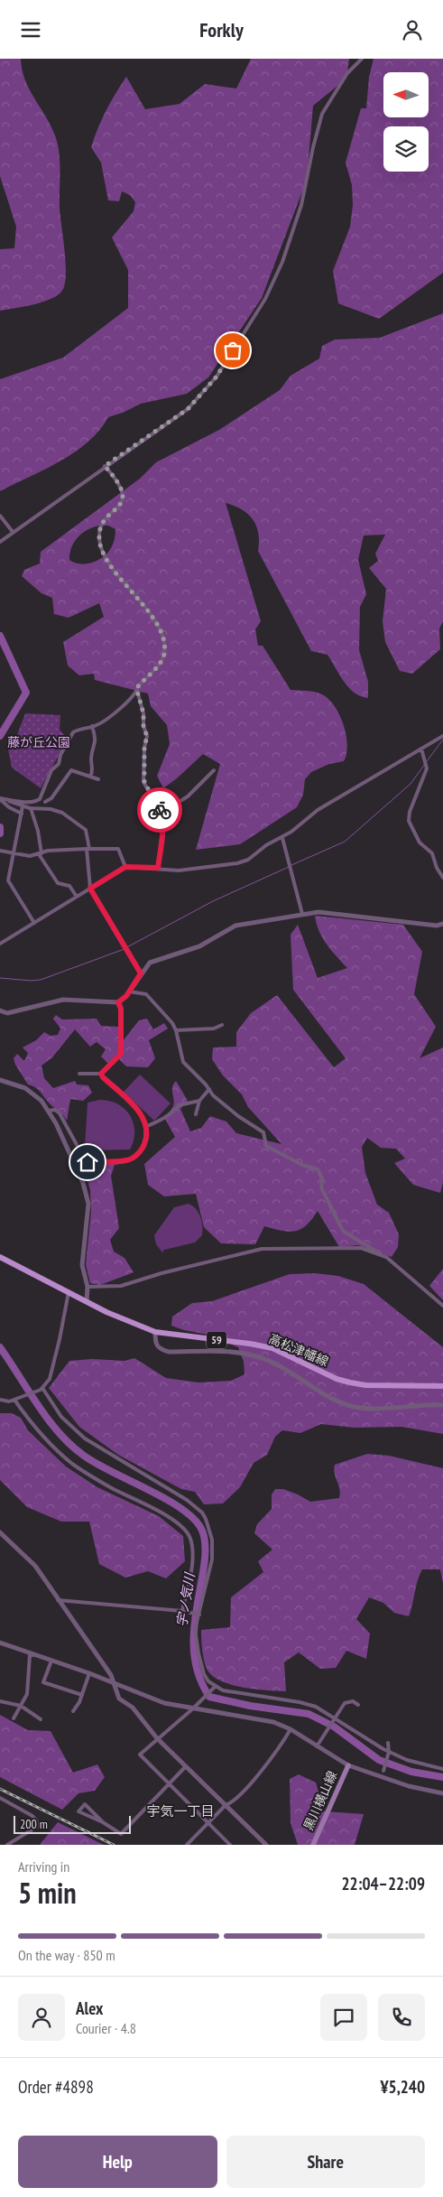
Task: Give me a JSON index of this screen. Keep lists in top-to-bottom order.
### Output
{
  "streets": {
    "main road": ["59", "高松津幡線", "黒川横山線"]
  },
  "districts": ["宇気一丁目"],
  "water": ["宇ノ気川"],
  "parks": ["藤が丘公園"],
  "scale_bar": "200 m",
  "north": "left",
  "page": {
    "header": "Forkly",
    "scale": "200 m",
    "heading": ["5 min", "Arriving in", "22:04–22:09"],
    "panel": [
      "Alex",
      "Courier · 4.8",
      "Order #4898",
      "¥5,240"
    ],
    "bar": "On the way · 850 m",
    "buttons": ["Help", "Share"]
  }
}
